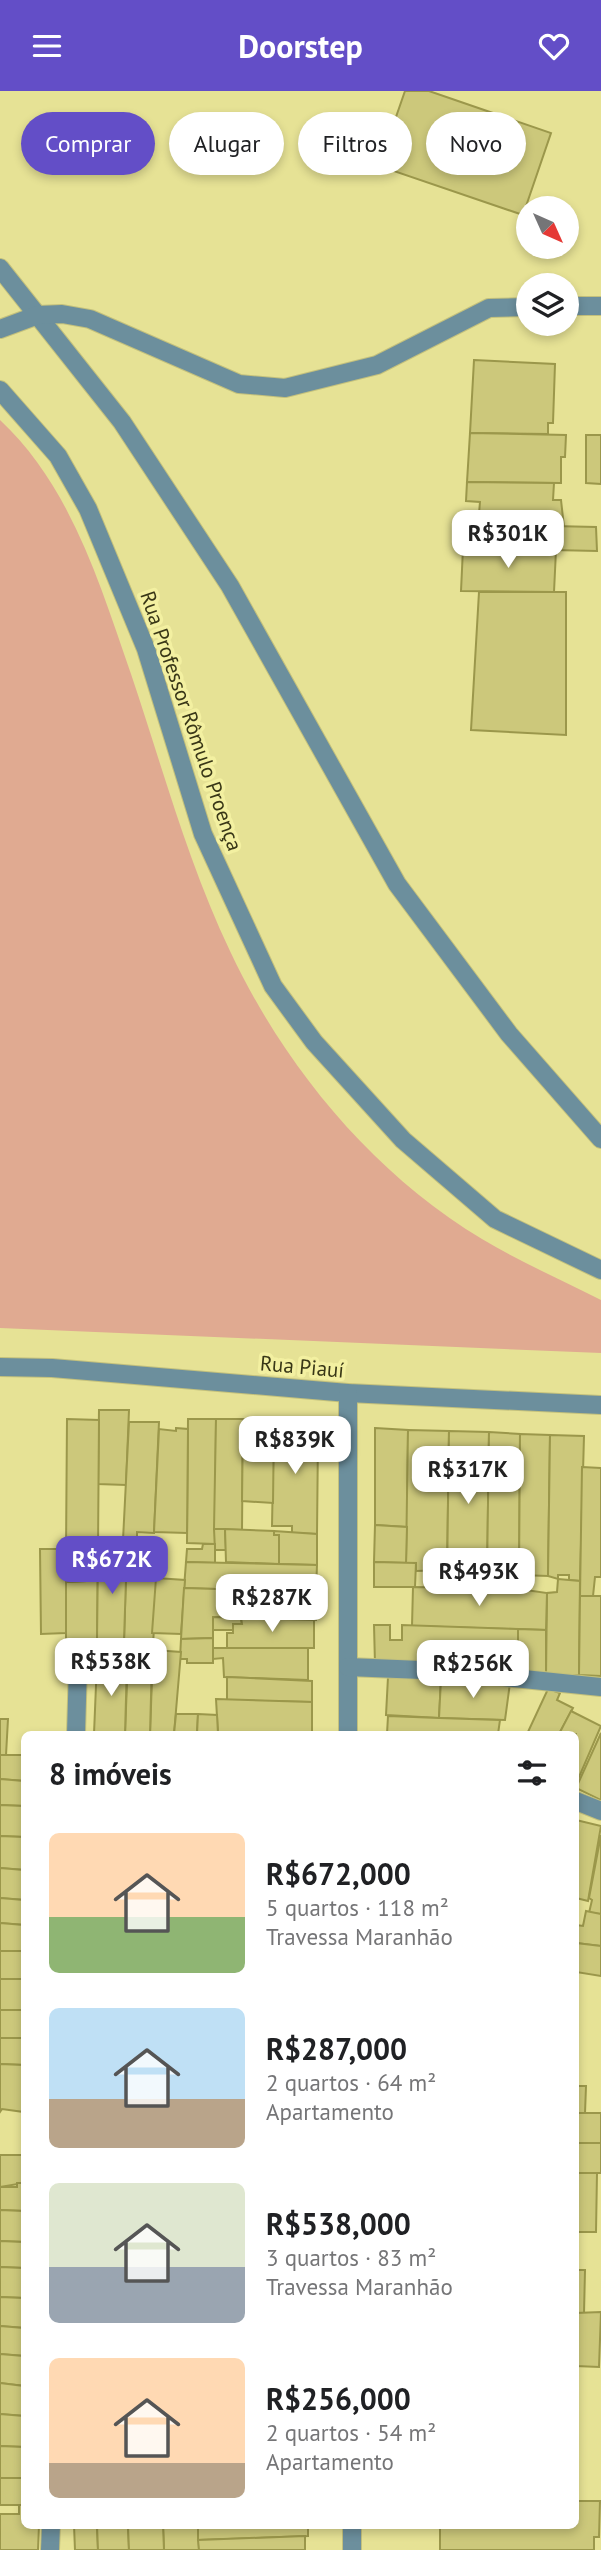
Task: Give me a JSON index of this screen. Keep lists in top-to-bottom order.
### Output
{
  "streets": {
    "street": ["Rua Professor Rômulo Proença", "Rua Piauí"]
  },
  "north": "bottom right",
  "page": {
    "header": "Doorstep",
    "chip": [
      "Comprar",
      "Alugar",
      "Filtros",
      "Novo"
    ],
    "price": [
      "R$301K",
      "R$839K",
      "R$317K",
      "R$672K",
      "R$493K",
      "R$287K",
      "R$538K",
      "R$256K"
    ],
    "heading": "8 imóveis",
    "list": [
      {
        "name": "R$672,000",
        "note": "5 quartos · 118 m² · Travessa Maranhão"
      },
      {
        "name": "R$287,000",
        "note": "2 quartos · 64 m² · Apartamento"
      },
      {
        "name": "R$538,000",
        "note": "3 quartos · 83 m² · Travessa Maranhão"
      },
      {
        "name": "R$256,000",
        "note": "2 quartos · 54 m² · Apartamento"
      }
    ]
  }
}
